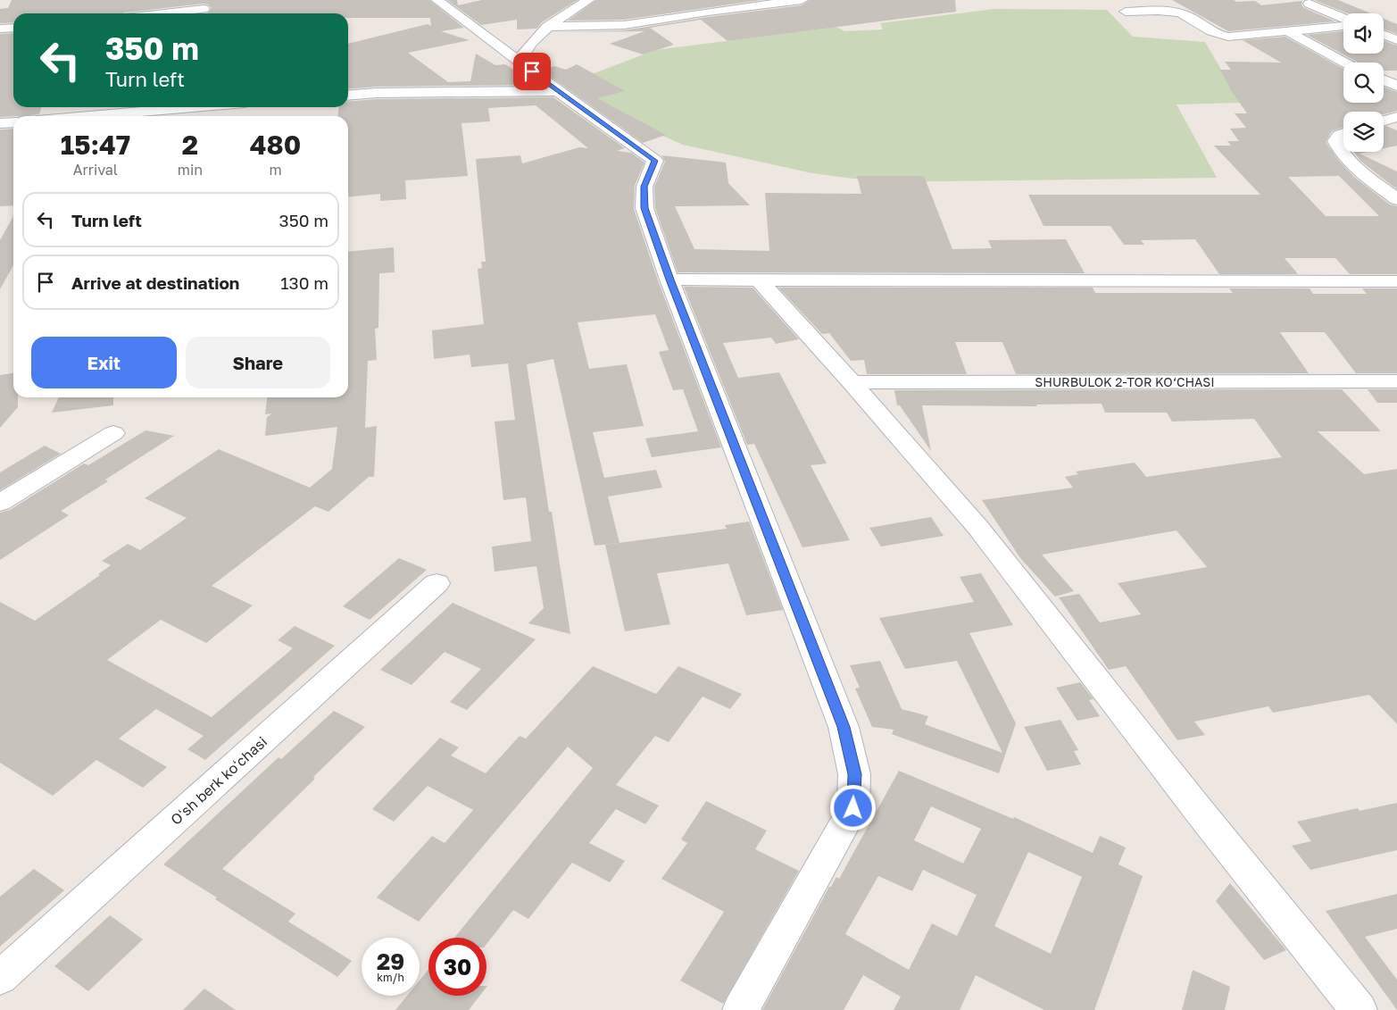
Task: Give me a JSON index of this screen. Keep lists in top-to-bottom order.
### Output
{
  "streets": {
    "street": ["SHURBULOK 2-TOR KO‘CHASI", "Oʻsh berk koʻchasi"]
  },
  "page": {
    "turn": ["350 m", "Turn left"],
    "eta": [
      "15:47",
      "Arrival",
      "2",
      "min",
      "480",
      "m"
    ],
    "list": [
      {
        "name": "Turn left",
        "value": "350 m"
      },
      {
        "name": "Arrive at destination",
        "value": "130 m"
      }
    ],
    "buttons": ["Exit", "Share"],
    "speed": "29 km/h",
    "limit": "30"
  }
}
